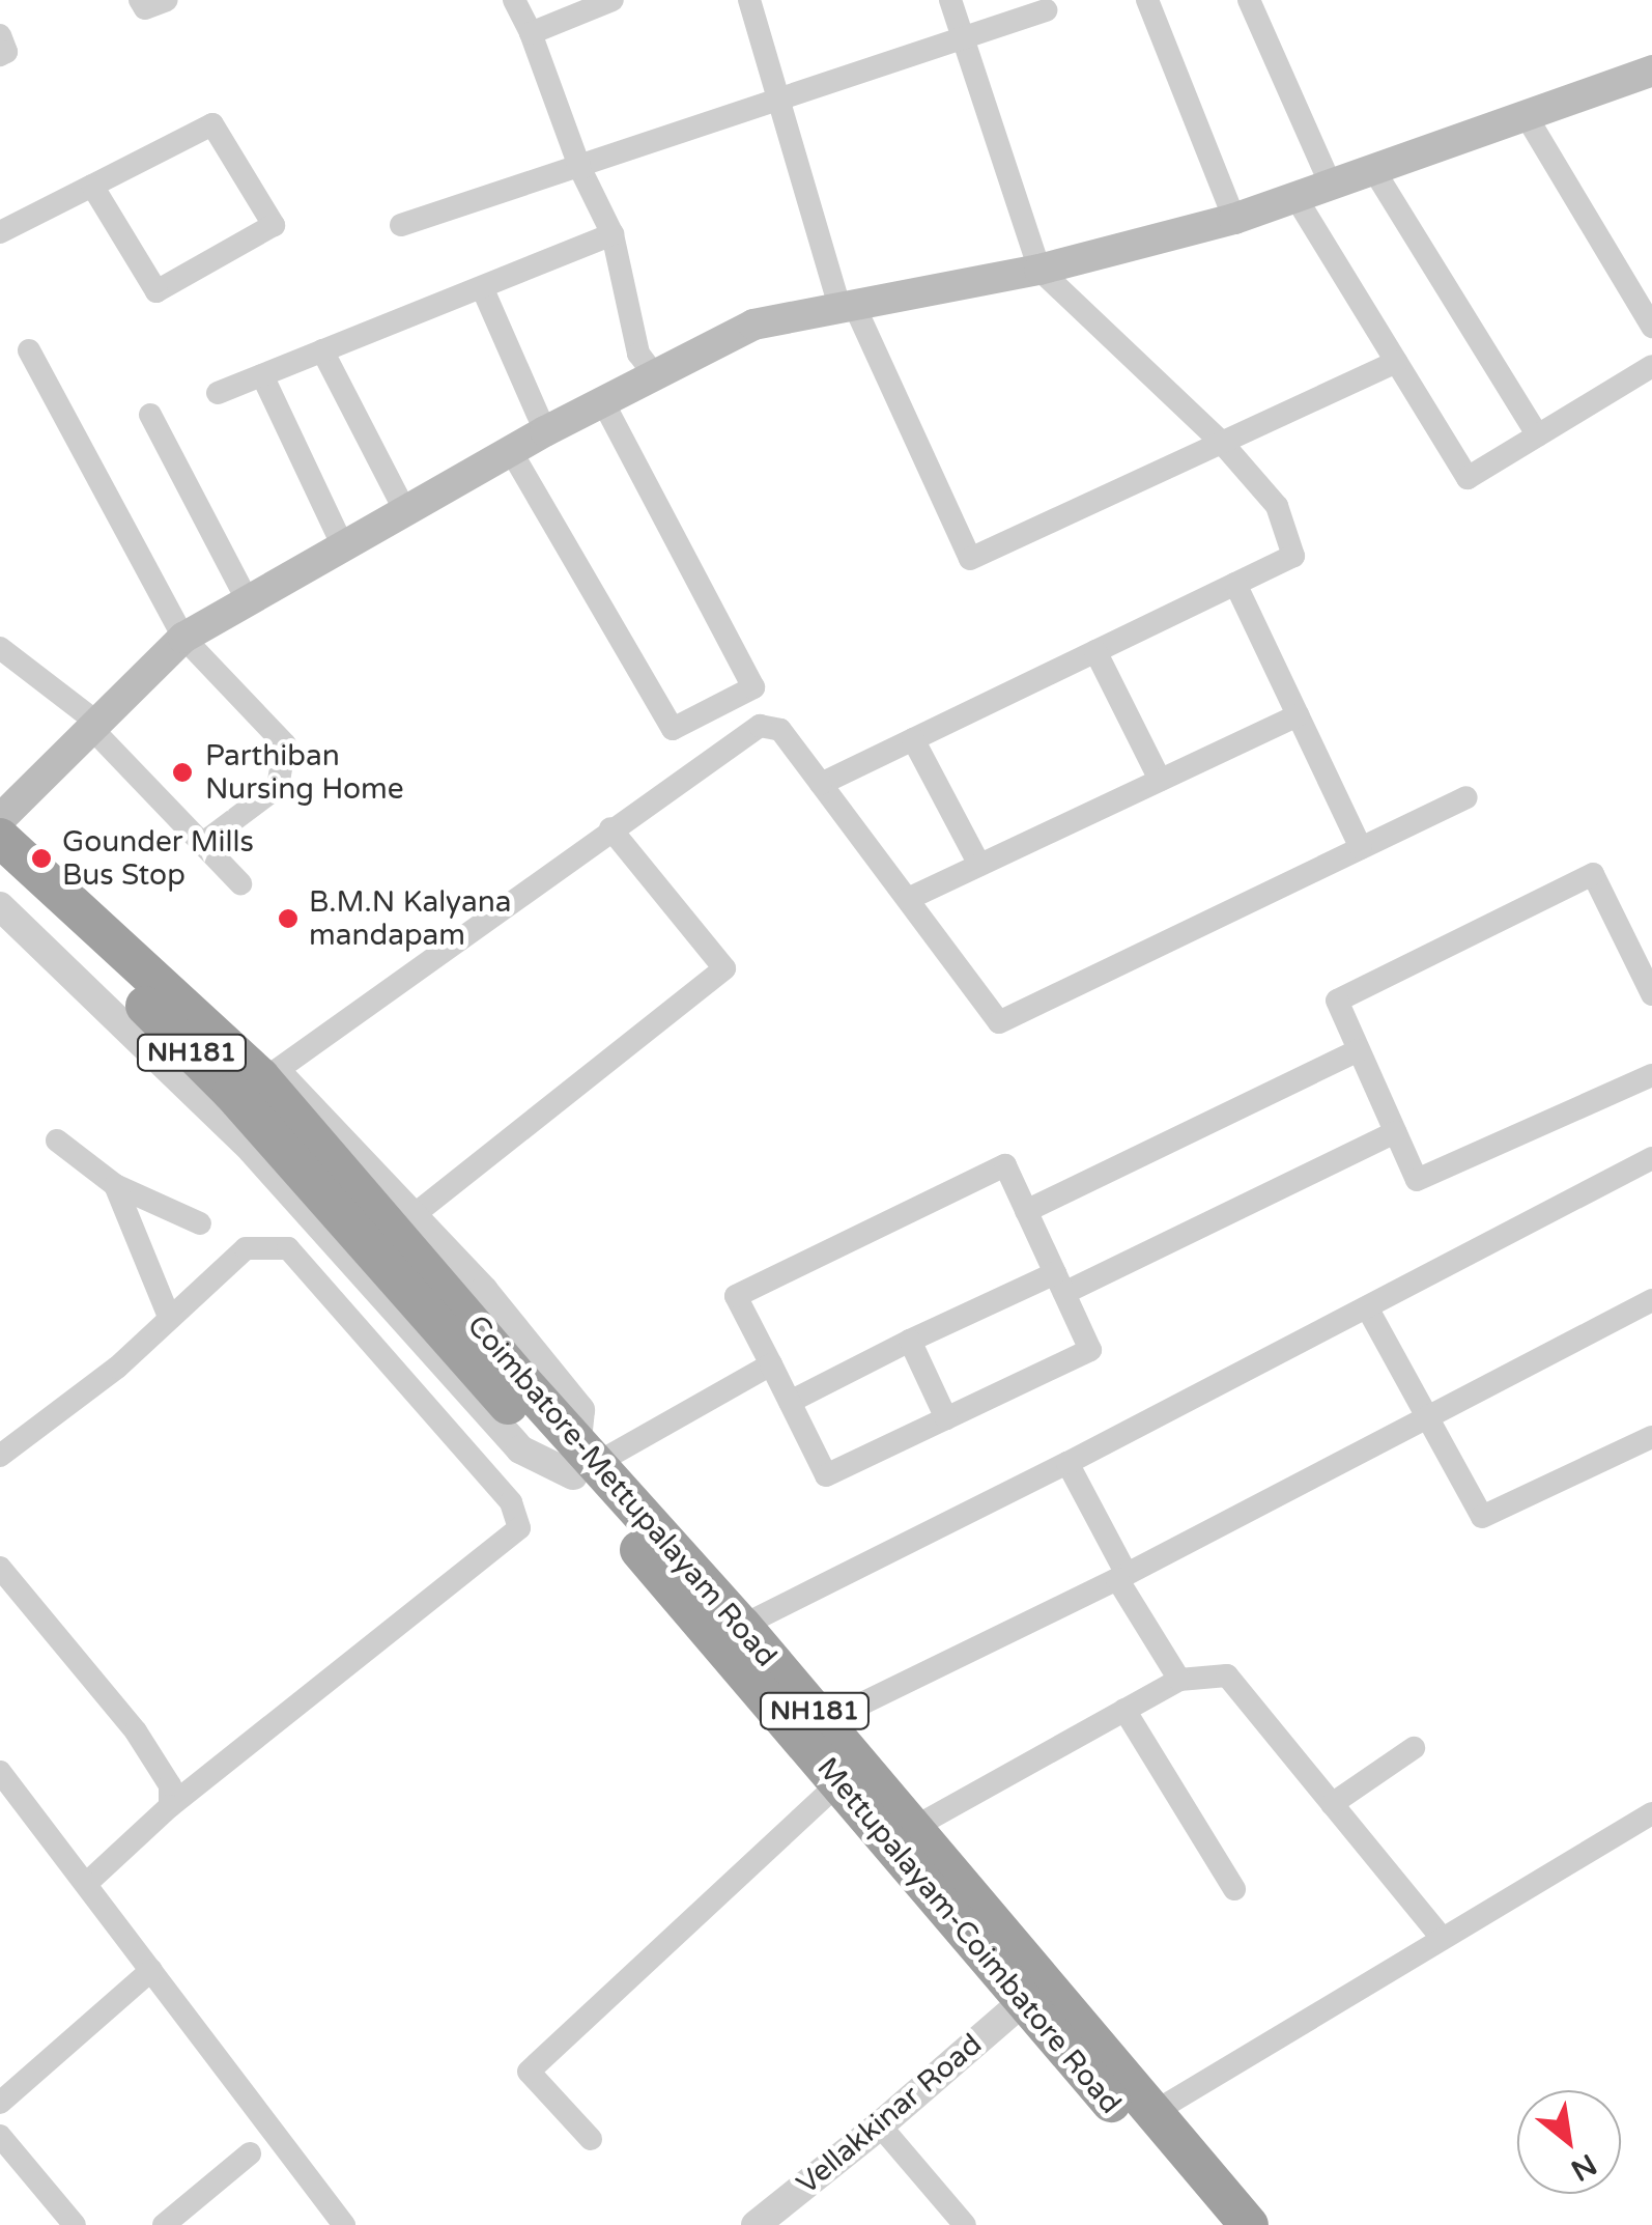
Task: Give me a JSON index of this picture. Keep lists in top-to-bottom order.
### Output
{
  "streets": {
    "highway": ["NH181", "Coimbatore-Mettupalayam Road", "Mettupalayam-Coimbatore Road"],
    "street": ["Vellakkinar Road"]
  },
  "crossings": [
    ["NH181", "Mettupalayam-Coimbatore Road"],
    ["Coimbatore-Mettupalayam Road", "Mettupalayam-Coimbatore Road"],
    ["Coimbatore-Mettupalayam Road", "Vellakkinar Road"],
    ["Mettupalayam-Coimbatore Road", "Vellakkinar Road"]
  ],
  "places": ["Parthiban Nursing Home", "Gounder Mills Bus Stop", "B.M.N Kalyana mandapam"],
  "north": "bottom right"
}
